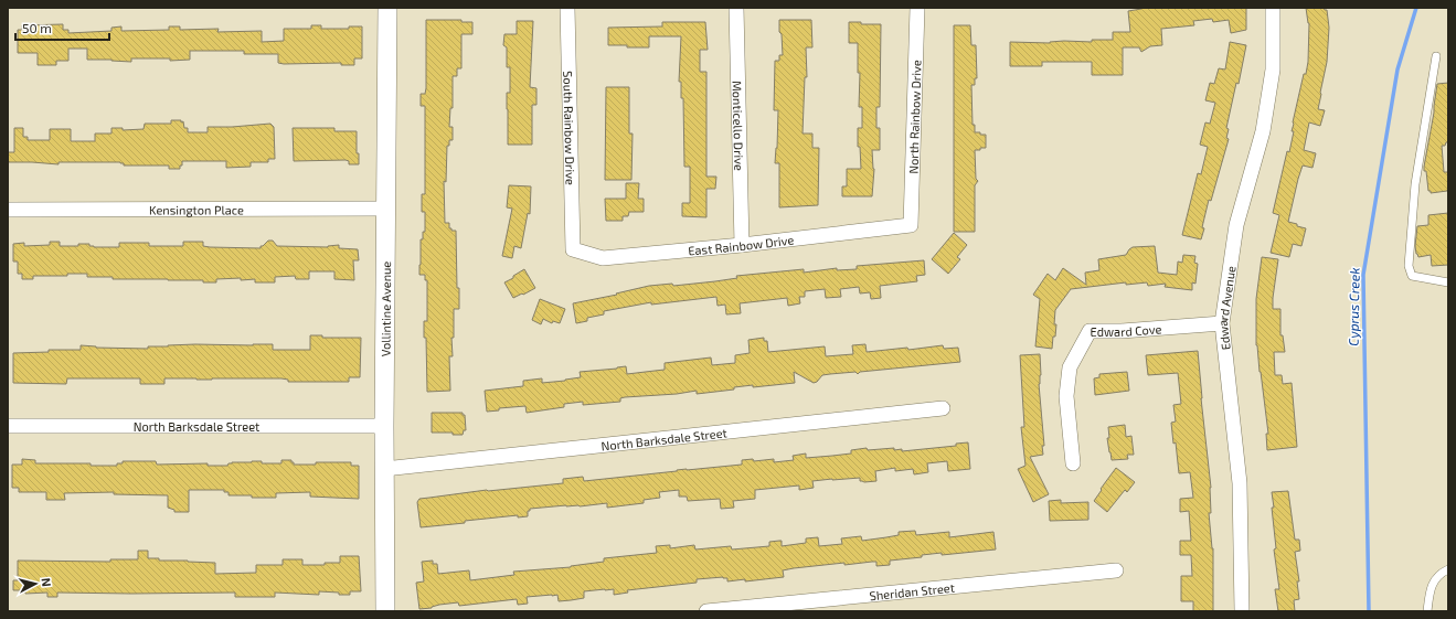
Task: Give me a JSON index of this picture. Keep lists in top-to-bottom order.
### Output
{
  "streets": {
    "street": [
      "North Rainbow Drive",
      "Monticello Drive",
      "South Rainbow Drive",
      "Kensington Place",
      "East Rainbow Drive",
      "Edward Avenue",
      "Vollintine Avenue",
      "Edward Cove",
      "North Barksdale Street",
      "Sheridan Street"
    ]
  },
  "crossings": [
    ["North Rainbow Drive", "East Rainbow Drive"],
    ["Monticello Drive", "East Rainbow Drive"],
    ["South Rainbow Drive", "East Rainbow Drive"],
    ["Kensington Place", "Vollintine Avenue"],
    ["Edward Avenue", "Edward Cove"],
    ["Vollintine Avenue", "North Barksdale Street"]
  ],
  "water": ["Cyprus Creek"],
  "scale_bar": "50 m",
  "north": "right"
}
